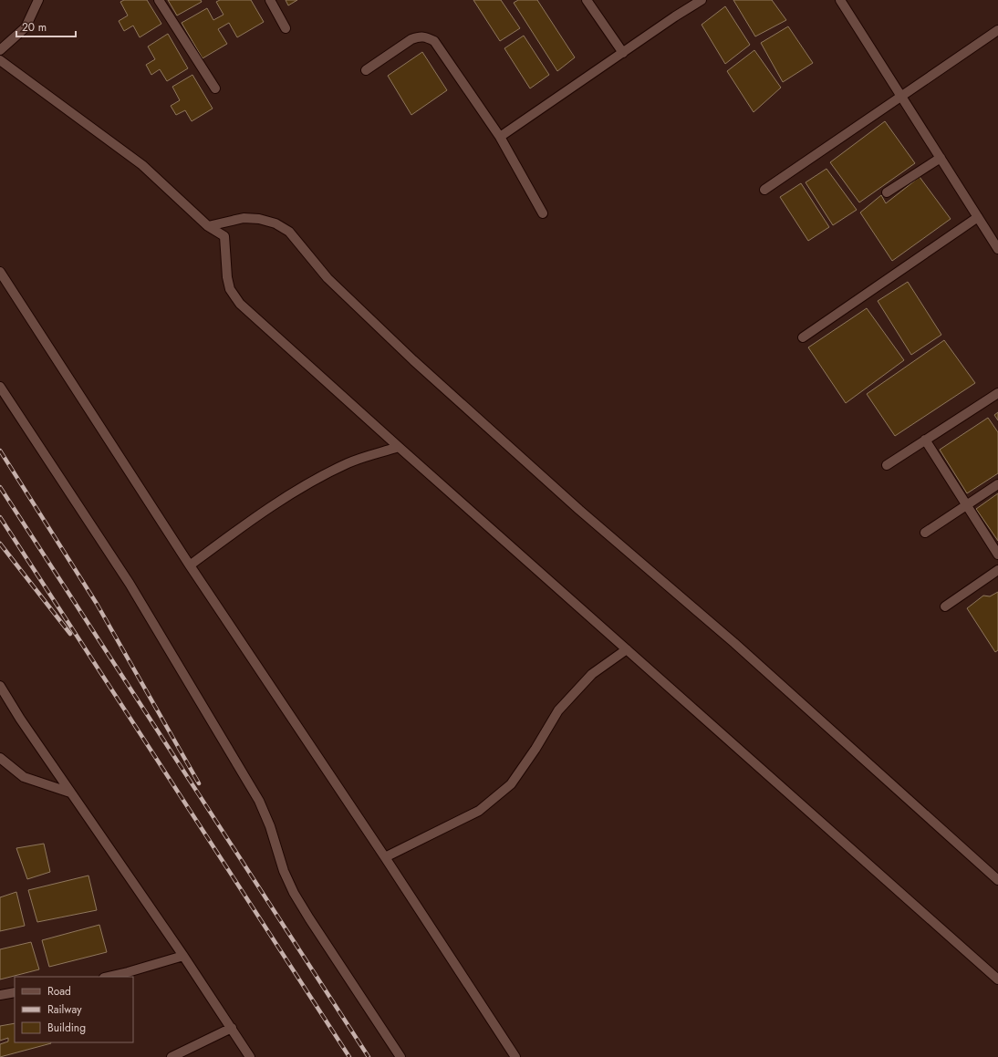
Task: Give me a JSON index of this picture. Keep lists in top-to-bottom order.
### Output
{
  "legend": ["Road", "Railway", "Building"],
  "scale_bar": "20 m"
}
